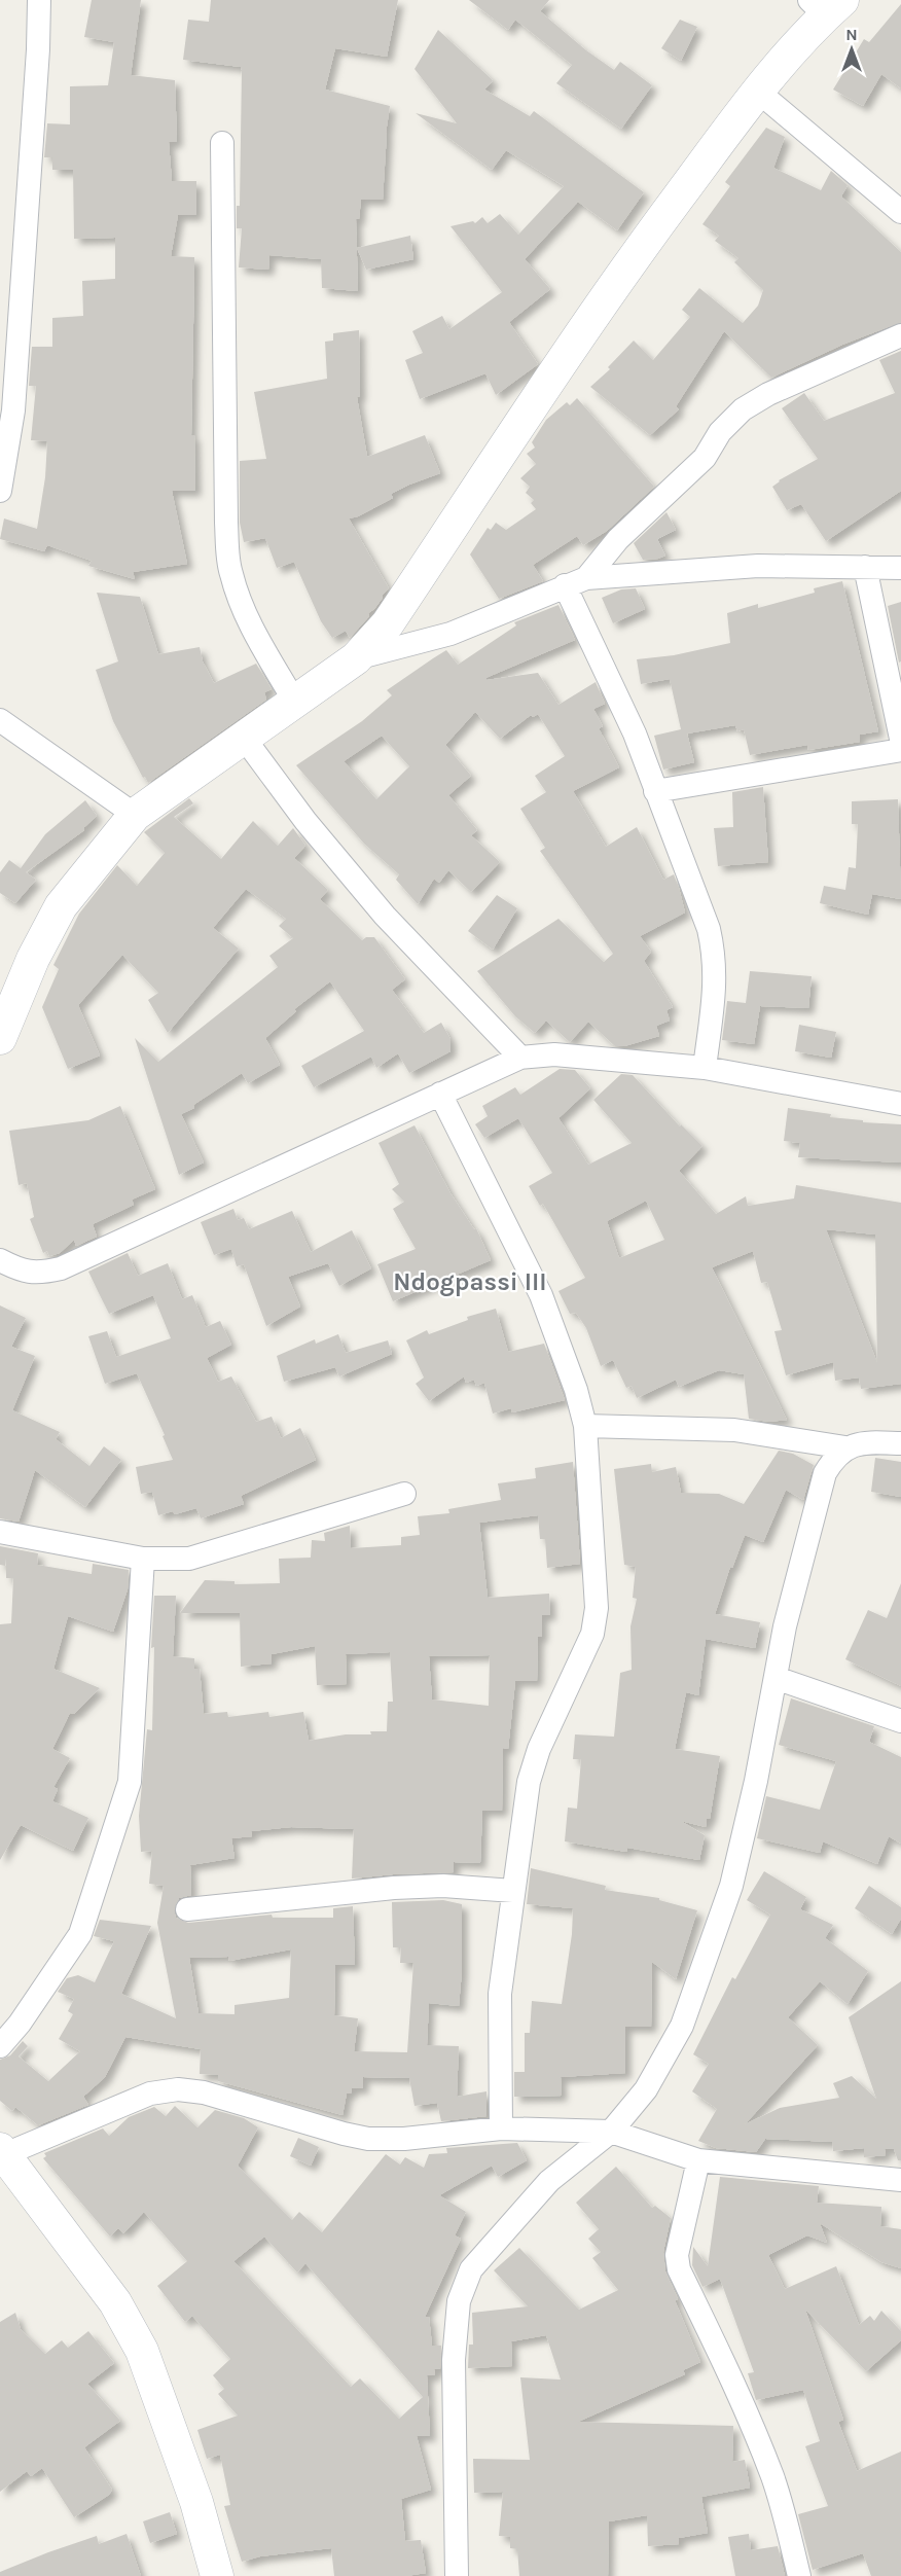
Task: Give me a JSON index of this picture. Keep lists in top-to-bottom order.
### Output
{
  "districts": ["Ndogpassi III"],
  "north": "top"
}
